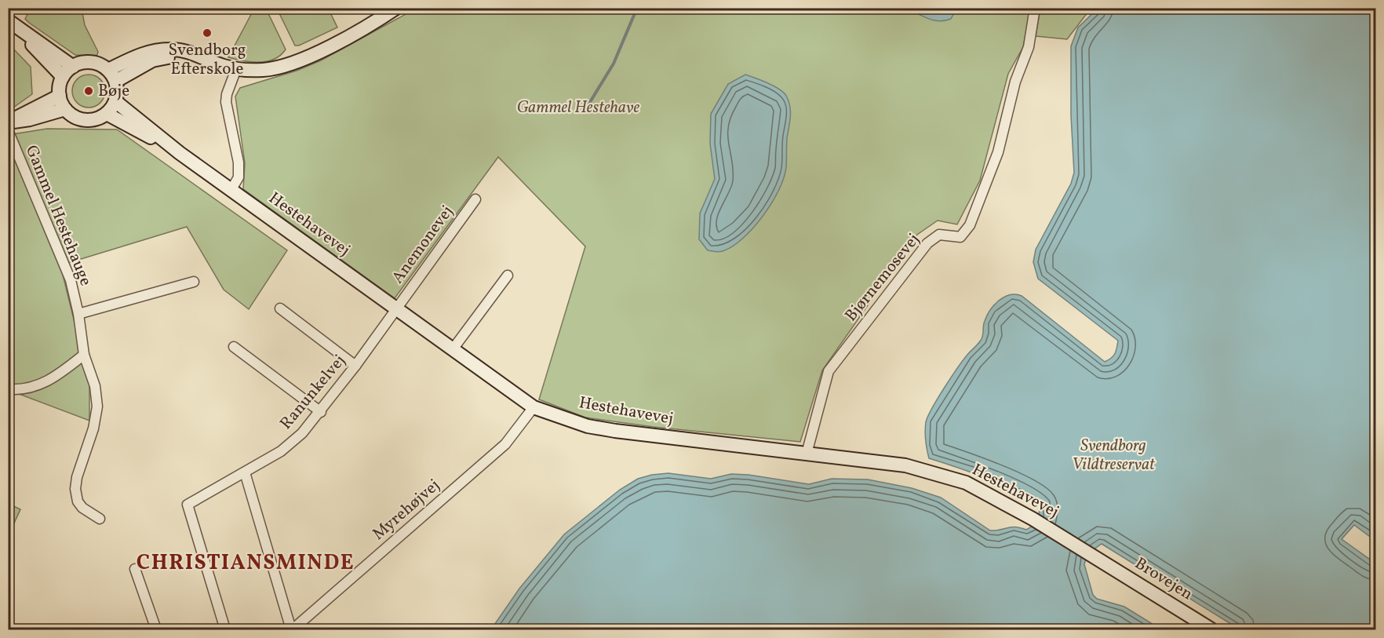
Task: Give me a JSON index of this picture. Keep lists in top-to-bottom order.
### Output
{
  "streets": {
    "street": [
      "Gammel Hestehauge",
      "Hestehavevej",
      "Anemonevej",
      "Bjørnemosevej",
      "Ranunkelvej",
      "Myrehøjvej",
      "Brovejen"
    ]
  },
  "crossings": [
    ["Hestehavevej", "Anemonevej"],
    ["Hestehavevej", "Bjørnemosevej"],
    ["Hestehavevej", "Ranunkelvej"],
    ["Hestehavevej", "Myrehøjvej"],
    ["Hestehavevej", "Brovejen"],
    ["Anemonevej", "Ranunkelvej"]
  ],
  "districts": ["CHRISTIANSMINDE"],
  "parks": ["Gammel Hestehave", "Svendborg Vildtreservat"],
  "places": ["Svendborg Efterskole", "Bøje"]
}
